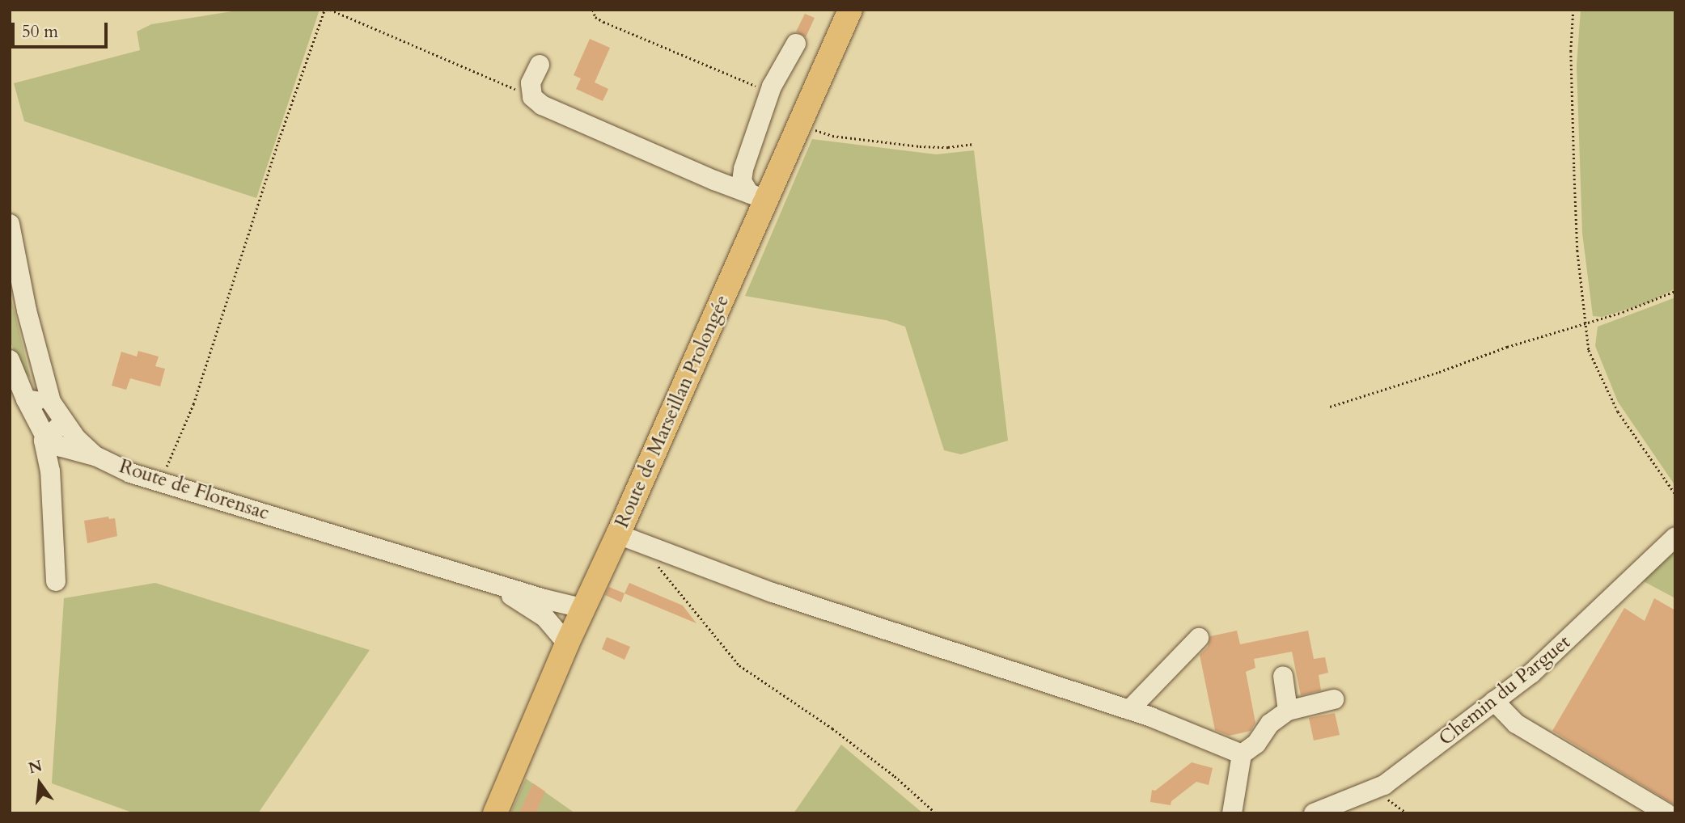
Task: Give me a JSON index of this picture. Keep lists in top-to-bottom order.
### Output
{
  "streets": {
    "main road": ["Route de Marseillan Prolongée"],
    "street": ["Route de Florensac", "Chemin du Parguet"]
  },
  "crossings": [
    ["Route de Marseillan Prolongée", "Route de Florensac"]
  ],
  "scale_bar": "50 m",
  "north": "top"
}
